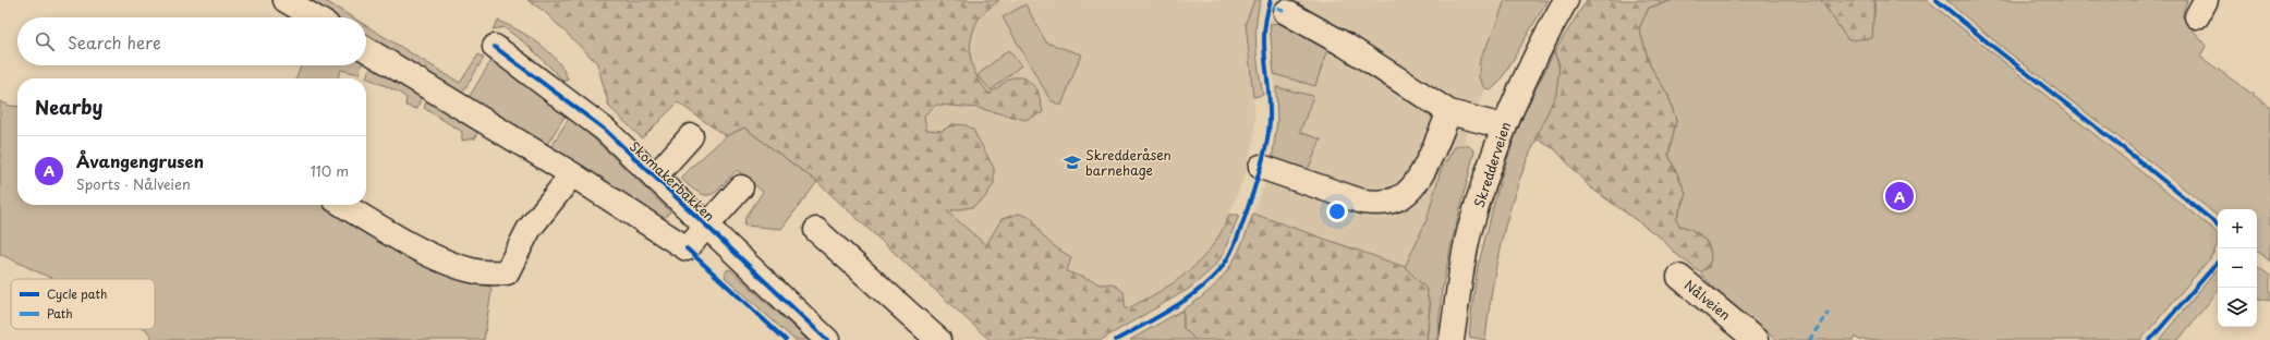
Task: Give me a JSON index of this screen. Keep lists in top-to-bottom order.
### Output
{
  "streets": {
    "street": ["Skredderveien", "Skomakerbakken", "Nålveien"]
  },
  "places": {
    "school or university": ["Skredderåsen barnehage"]
  },
  "legend": ["Cycle path", "Path"],
  "page": {
    "search": "Search here",
    "heading": "Nearby",
    "list": [
      {
        "mark": "A",
        "name": "Åvangengrusen",
        "note": "Sports · Nålveien",
        "value": "110 m"
      }
    ],
    "pins": "A",
    "map_buttons": ["+", "−"]
  }
}
